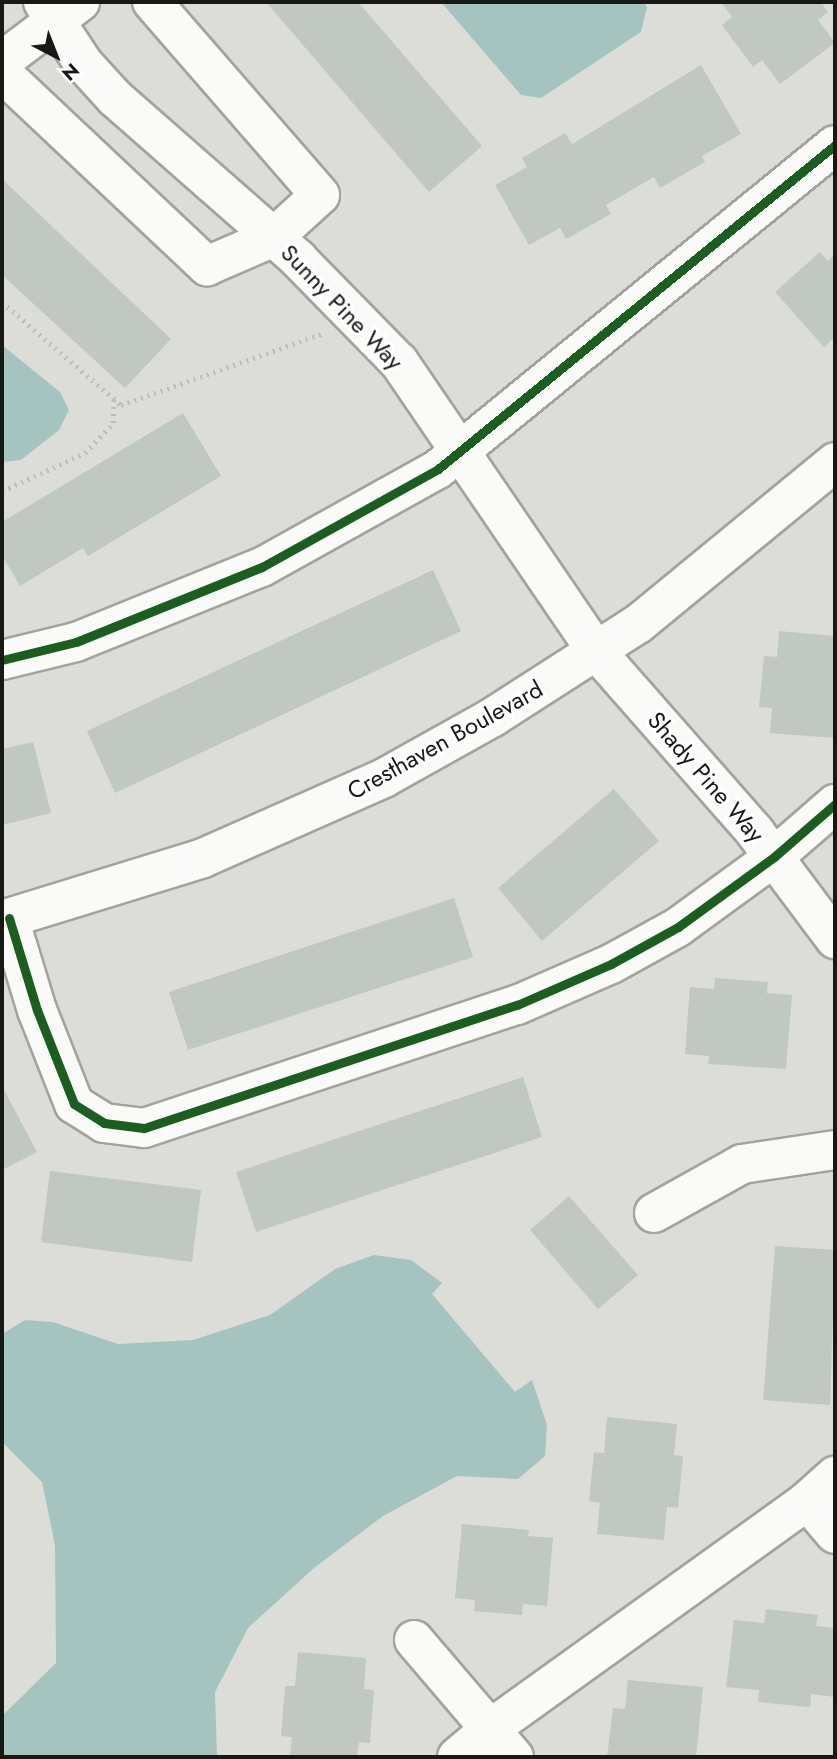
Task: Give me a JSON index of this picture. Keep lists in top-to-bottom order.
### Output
{
  "streets": {
    "street": ["Sunny Pine Way", "Cresthaven Boulevard", "Shady Pine Way"]
  },
  "crossings": [
    ["Sunny Pine Way", "Cresthaven Boulevard"],
    ["Sunny Pine Way", "Shady Pine Way"],
    ["Cresthaven Boulevard", "Shady Pine Way"]
  ],
  "north": "bottom right"
}
